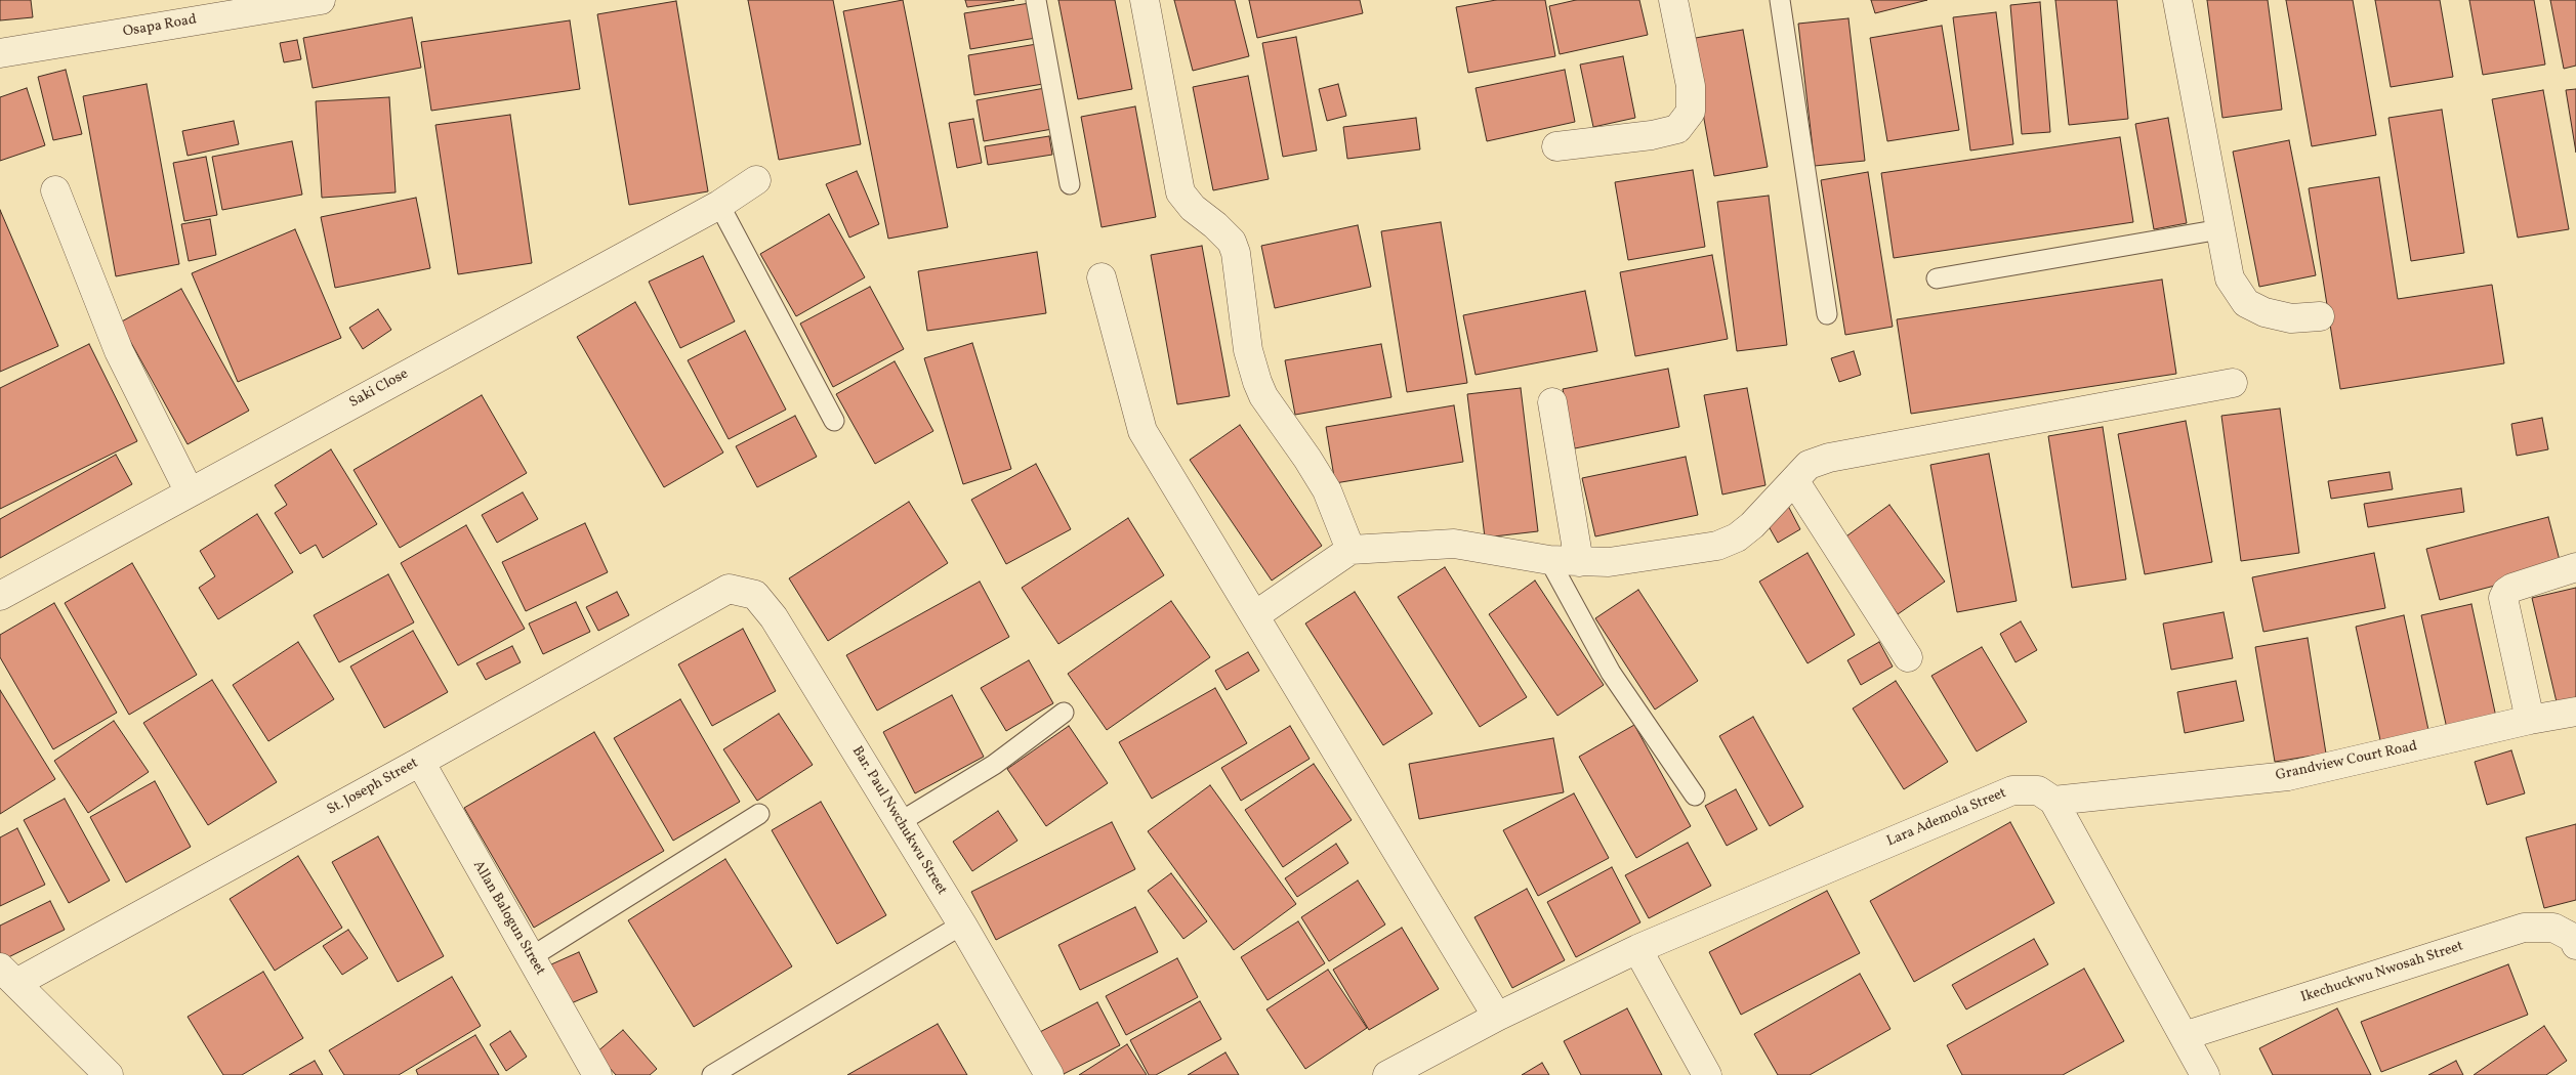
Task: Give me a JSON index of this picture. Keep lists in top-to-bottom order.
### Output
{
  "streets": {
    "street": [
      "Osapa Road",
      "Saki Close",
      "Grandview Court Road",
      "St. Joseph Street",
      "Lara Ademola Street",
      "Bar. Paul Nwchukwu Street",
      "Allan Balogun Street",
      "Ikechuckwu Nwosah Street"
    ]
  },
  "crossings": [
    ["Grandview Court Road", "Lara Ademola Street"],
    ["St. Joseph Street", "Bar. Paul Nwchukwu Street"],
    ["St. Joseph Street", "Allan Balogun Street"]
  ]
}
